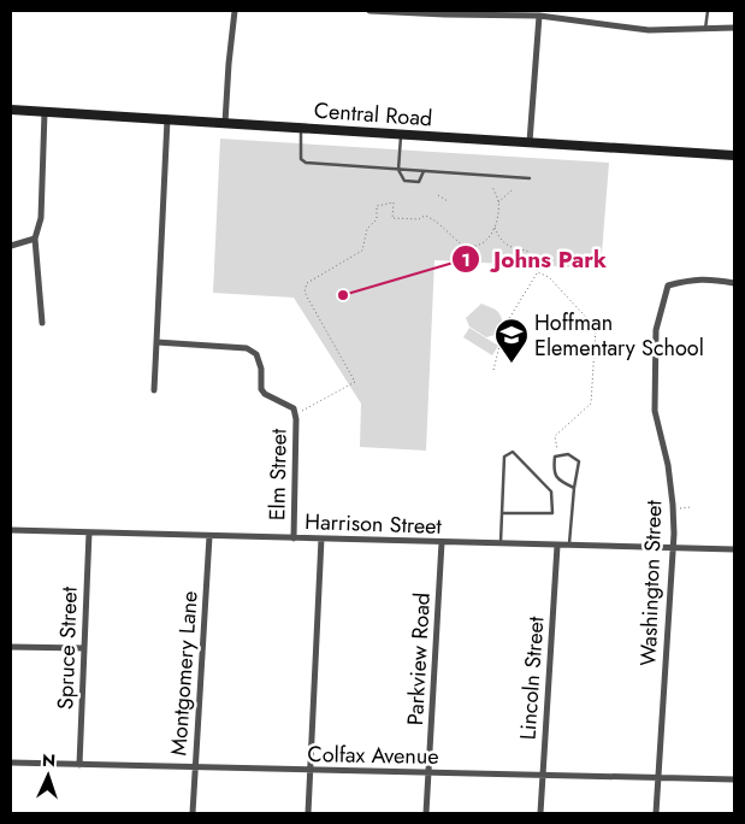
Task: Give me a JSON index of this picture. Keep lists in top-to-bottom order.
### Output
{
  "streets": {
    "main road": ["Central Road"],
    "street": [
      "Elm Street",
      "Harrison Street",
      "Washington Street",
      "Spruce Street",
      "Parkview Road",
      "Montgomery Lane",
      "Lincoln Street",
      "Colfax Avenue"
    ]
  },
  "crossings": [
    ["Elm Street", "Harrison Street"],
    ["Harrison Street", "Washington Street"],
    ["Harrison Street", "Spruce Street"],
    ["Harrison Street", "Parkview Road"],
    ["Harrison Street", "Montgomery Lane"],
    ["Harrison Street", "Lincoln Street"],
    ["Washington Street", "Colfax Avenue"],
    ["Spruce Street", "Colfax Avenue"],
    ["Parkview Road", "Colfax Avenue"],
    ["Montgomery Lane", "Colfax Avenue"],
    ["Lincoln Street", "Colfax Avenue"]
  ],
  "places": {
    "other": ["Johns Park"],
    "school or university": ["Hoffman Elementary School"]
  },
  "north": "top"
}
